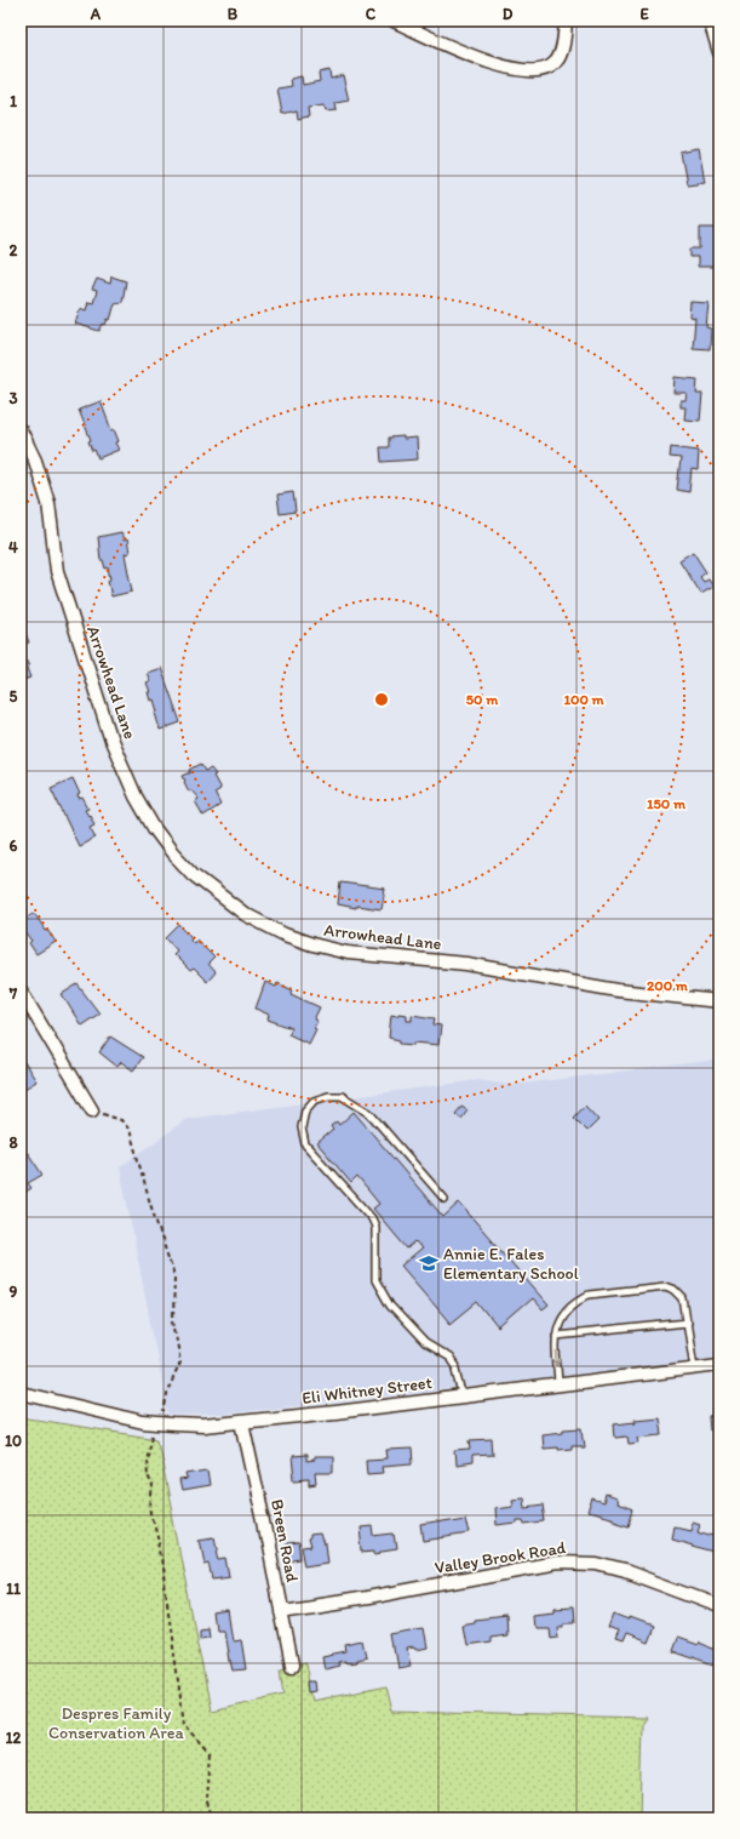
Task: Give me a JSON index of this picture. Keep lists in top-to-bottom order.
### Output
{
  "streets": {
    "street": [
      "Arrowhead Lane",
      "Eli Whitney Street",
      "Breen Road",
      "Valley Brook Road"
    ]
  },
  "crossings": [
    ["Eli Whitney Street", "Breen Road"],
    ["Breen Road", "Valley Brook Road"]
  ],
  "parks": ["Despres Family Conservation Area"],
  "places": {
    "school or university": ["Annie E. Fales Elementary School"]
  },
  "grid": {
    "columns": [
      "A",
      "B",
      "C",
      "D",
      "E"
    ],
    "rows": [
      "1",
      "2",
      "3",
      "4",
      "5",
      "6",
      "7",
      "8",
      "9",
      "10",
      "11",
      "12"
    ]
  },
  "rings": [
    "50 m",
    "100 m",
    "150 m",
    "200 m"
  ]
}
